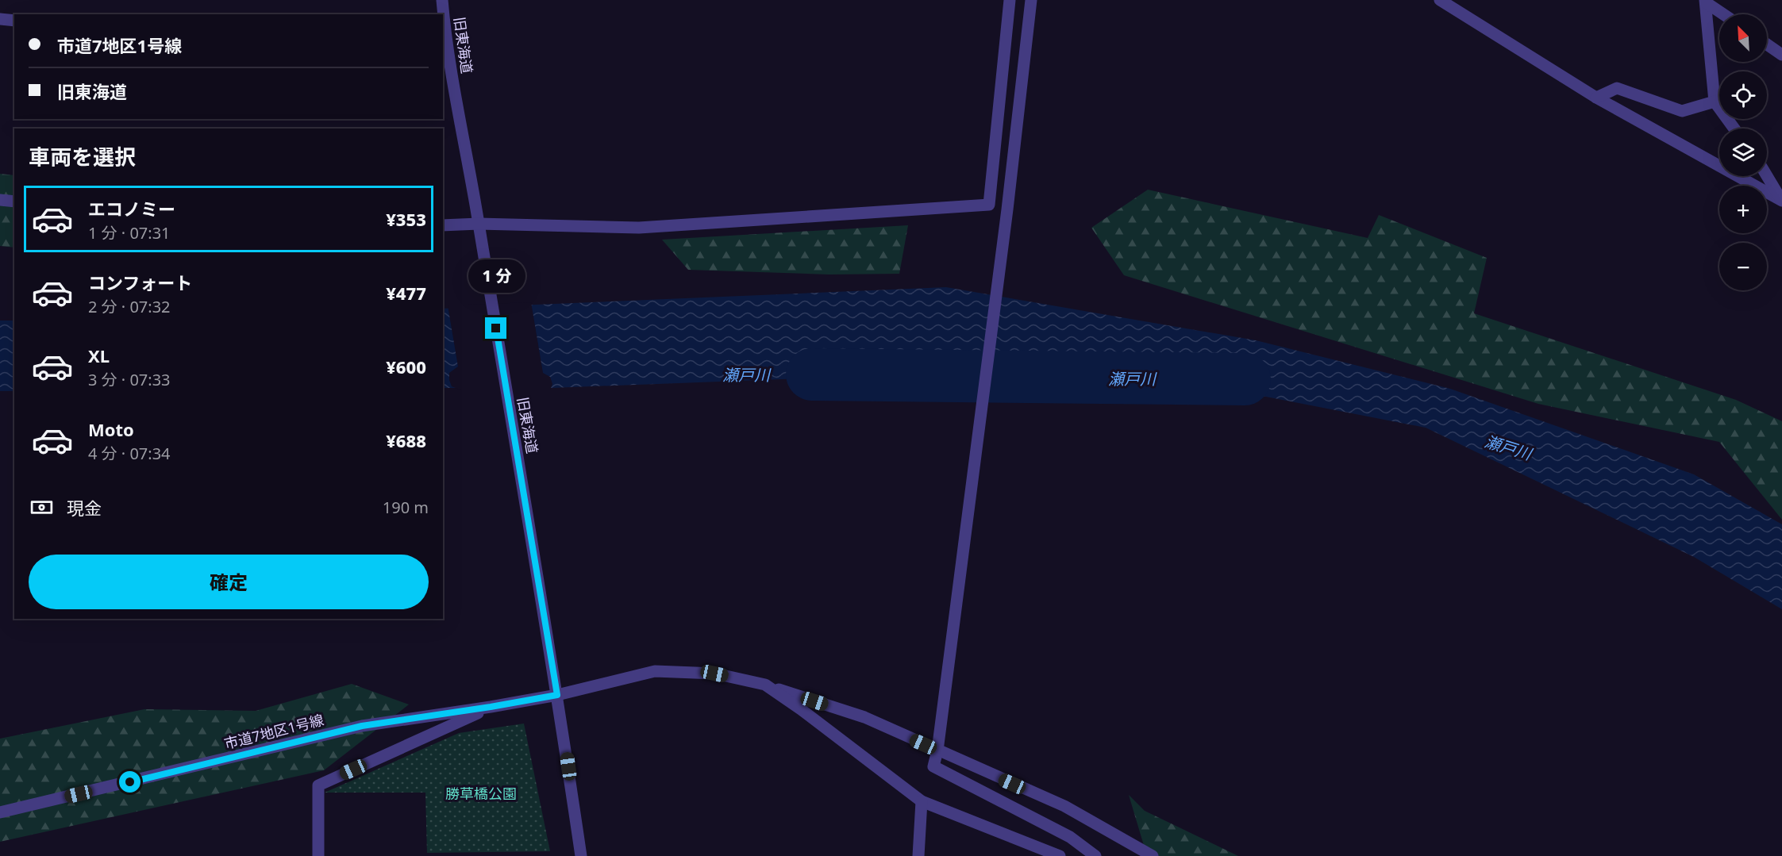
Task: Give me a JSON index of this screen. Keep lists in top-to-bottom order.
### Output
{
  "streets": {
    "street": ["旧東海道", "市道7地区1号線"]
  },
  "crossings": [
    ["旧東海道", "市道7地区1号線"]
  ],
  "water": ["瀬戸川"],
  "parks": ["勝草橋公園"],
  "north": "top left",
  "page": {
    "map_buttons": ["+", "−"],
    "banner": ["市道7地区1号線", "旧東海道"],
    "heading": "車両を選択",
    "list": [
      {
        "name": "エコノミー",
        "note": "1 分 · 07:31",
        "value": "¥353"
      },
      {
        "name": "コンフォート",
        "note": "2 分 · 07:32",
        "value": "¥477"
      },
      {
        "name": "XL",
        "note": "3 分 · 07:33",
        "value": "¥600"
      },
      {
        "name": "Moto",
        "note": "4 分 · 07:34",
        "value": "¥688"
      }
    ],
    "bubble": "1 分",
    "pay": ["現金", "190 m"],
    "buttons": "確定"
  }
}
